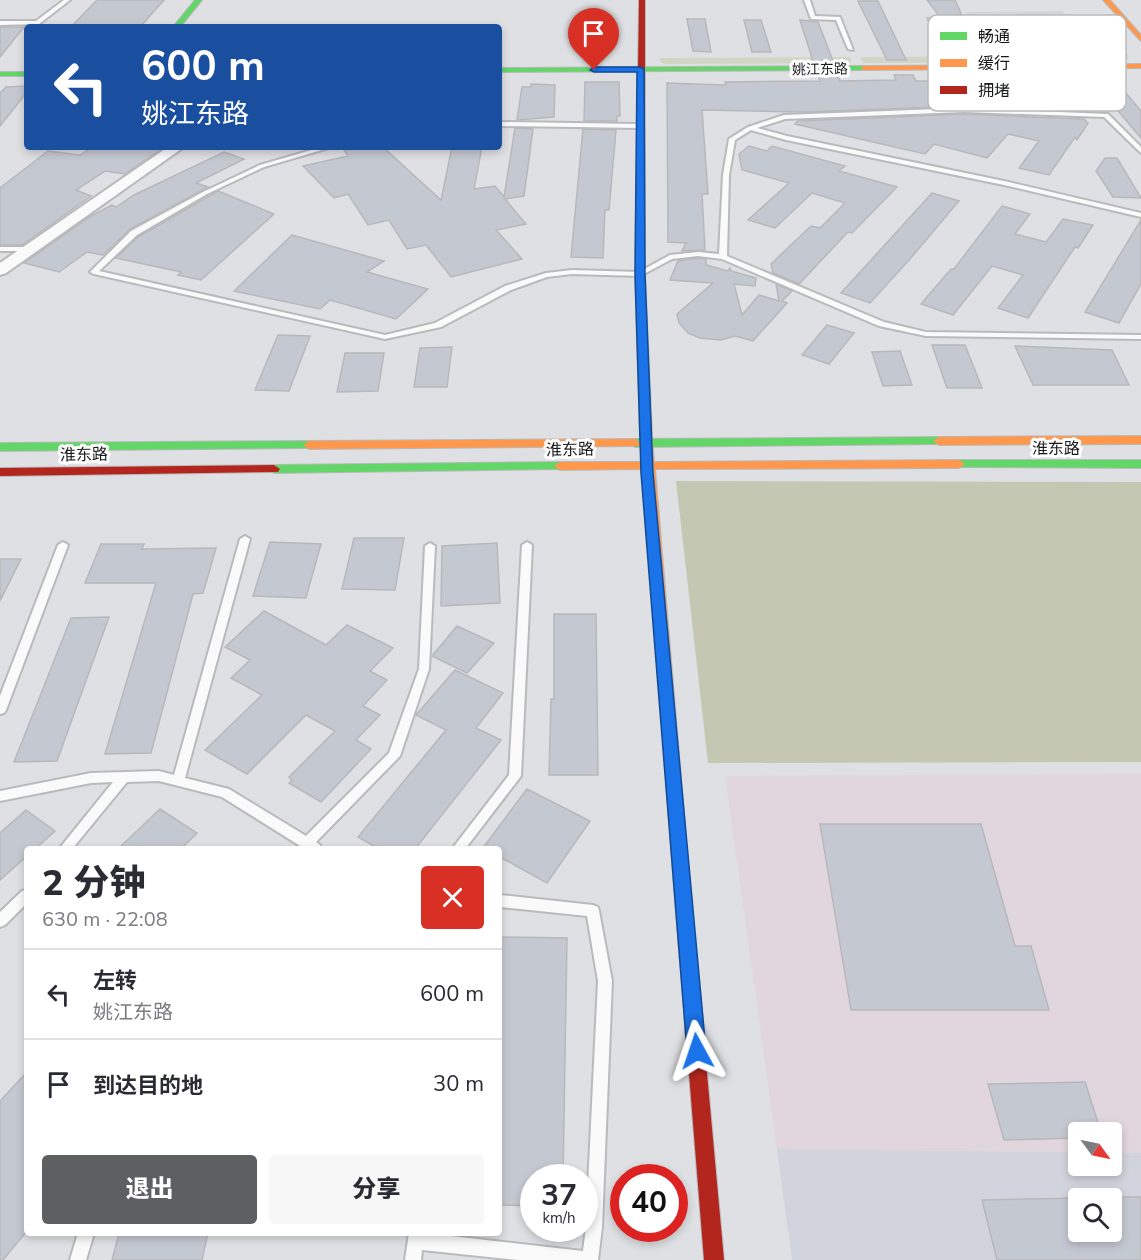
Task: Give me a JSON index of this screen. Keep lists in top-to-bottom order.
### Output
{
  "streets": {
    "street": ["姚江东路", "淮东路"]
  },
  "legend": ["畅通", "缓行", "拥堵"],
  "north": "bottom right",
  "page": {
    "turn": ["600 m", "姚江东路"],
    "heading": ["2 分钟", "630 m · 22:08"],
    "list": [
      {
        "name": "左转",
        "note": "姚江东路",
        "value": "600 m"
      },
      {
        "name": "到达目的地",
        "value": "30 m"
      }
    ],
    "buttons": ["退出", "分享"],
    "speed": "37 km/h",
    "limit": "40"
  }
}
